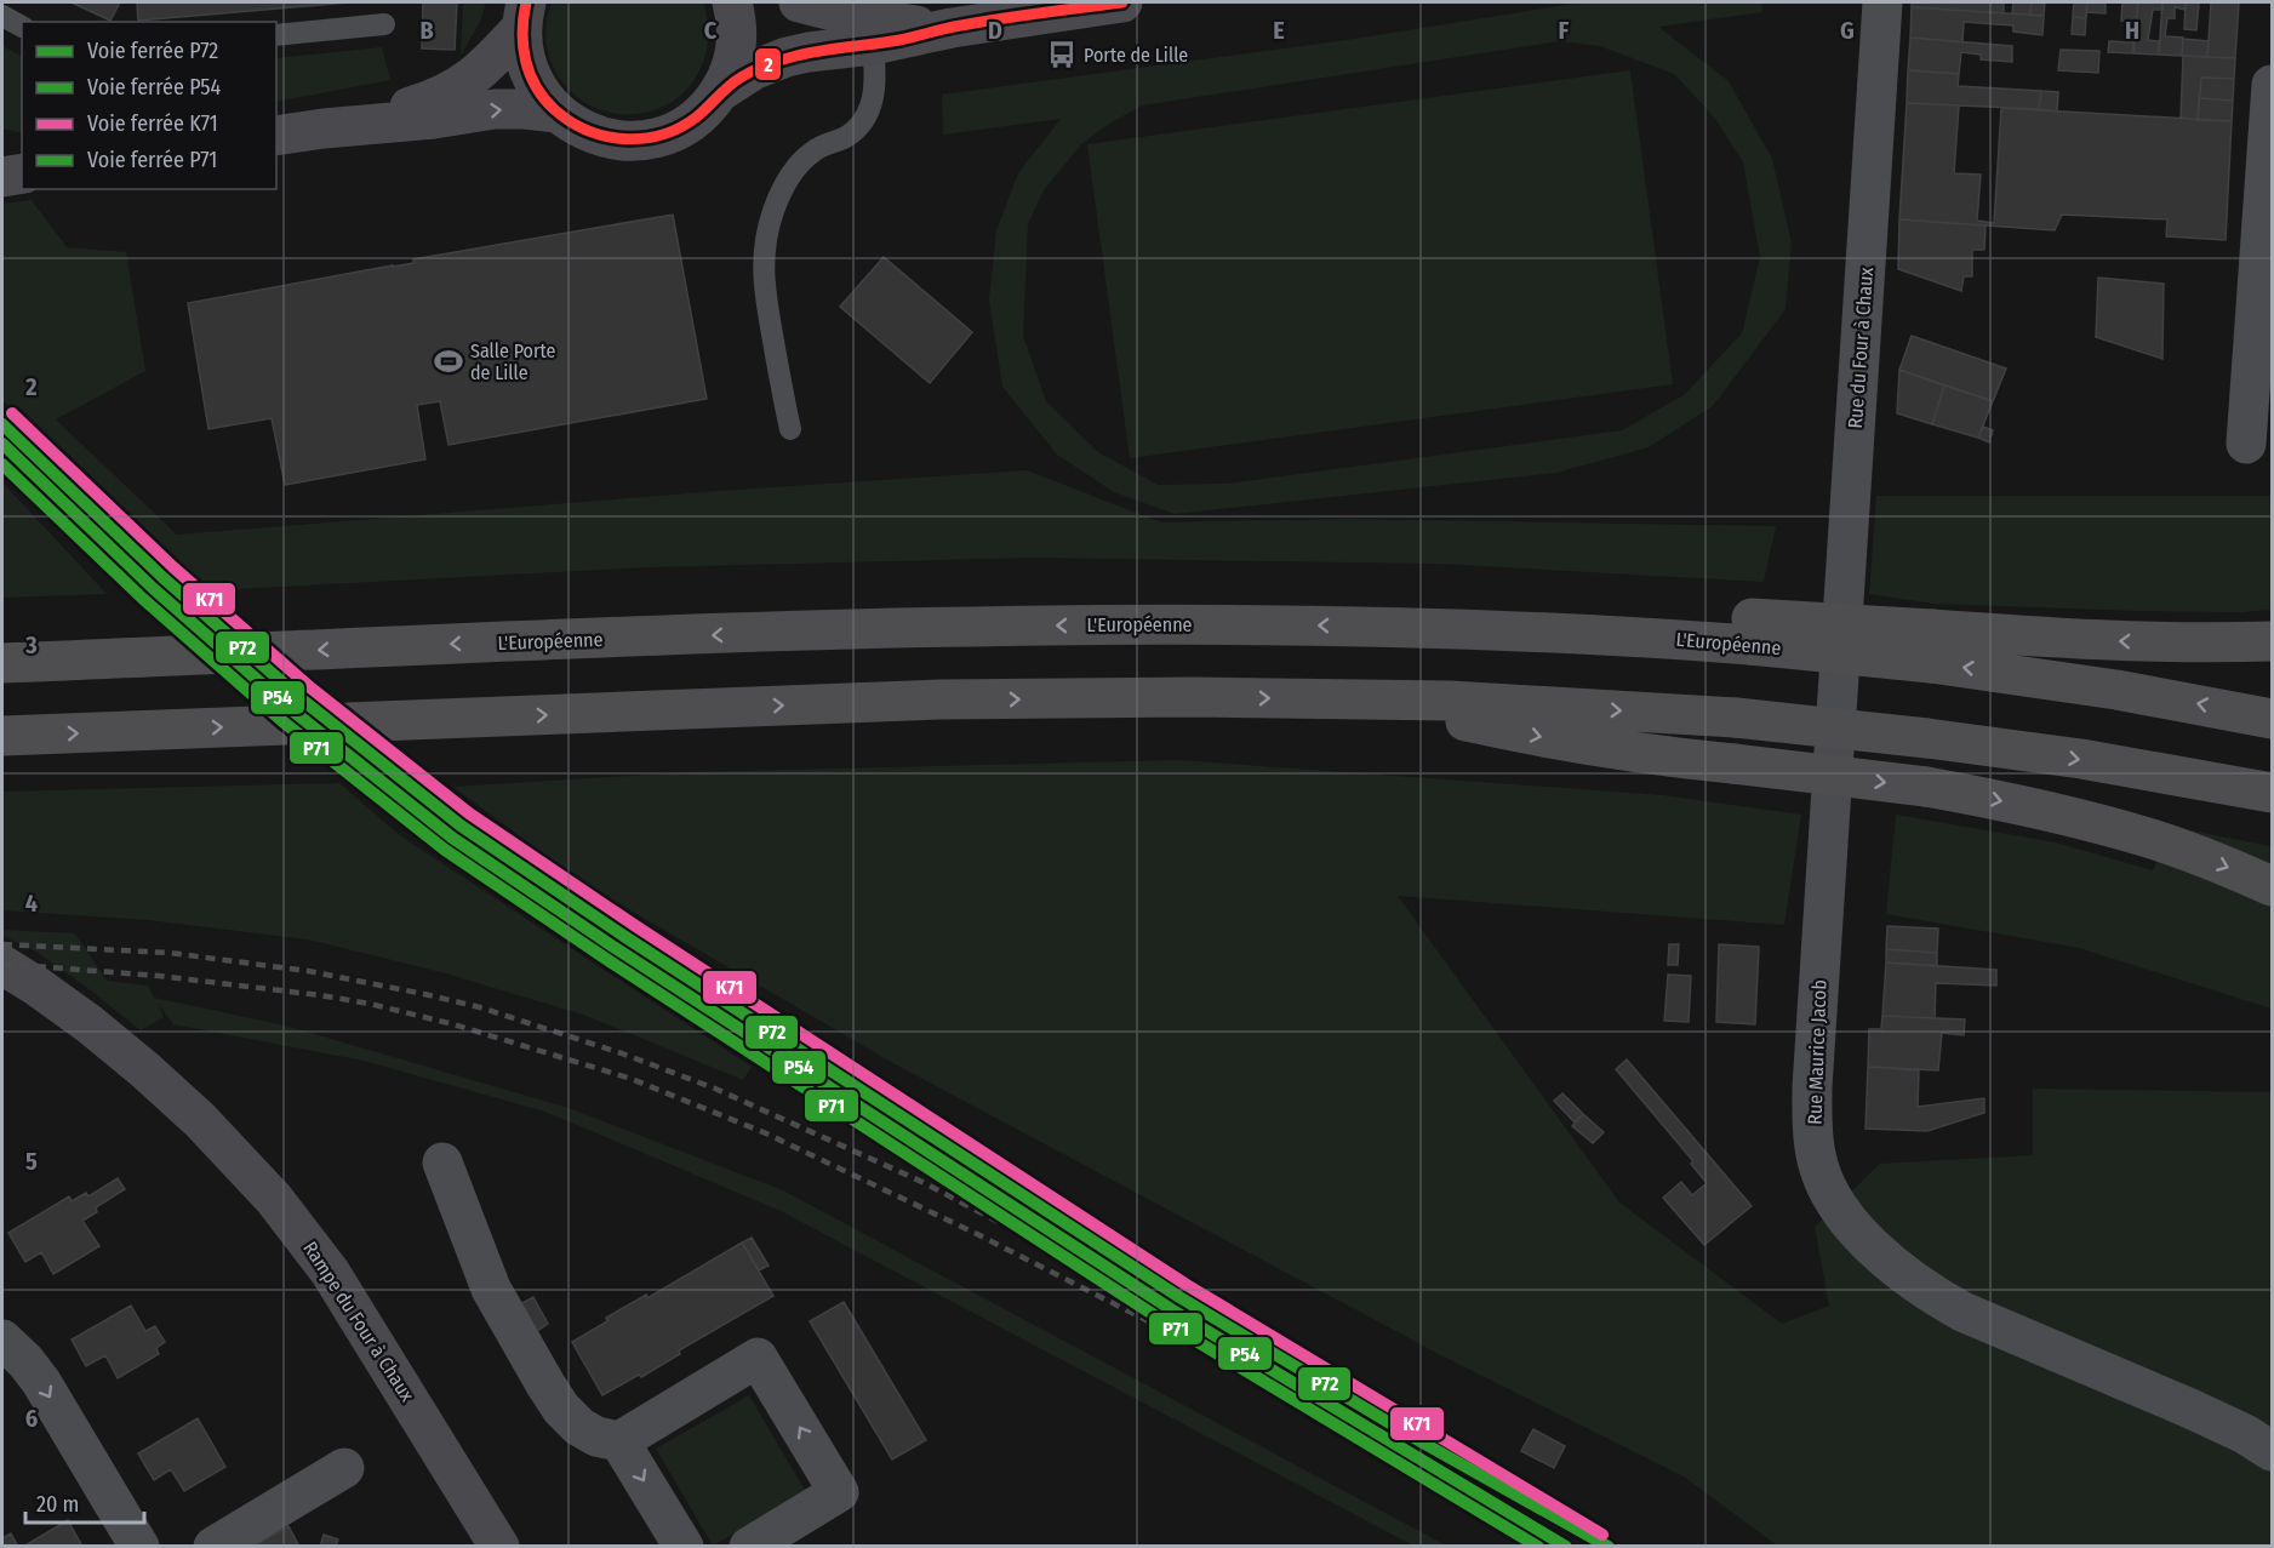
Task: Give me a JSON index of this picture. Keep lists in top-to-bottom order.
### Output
{
  "streets": {
    "highway": ["L'Européenne"],
    "main road": ["Rampe du Four à Chaux"],
    "street": ["Rue du Four à Chaux", "Rue Maurice Jacob"]
  },
  "crossings": [
    ["Rue du Four à Chaux", "Rue Maurice Jacob"]
  ],
  "places": {
    "bus stop": ["Porte de Lille"],
    "sports": ["Salle Porte de Lille"]
  },
  "lines": [
    "transit line 2",
    "rail line K71",
    "rail line P72",
    "rail line P54",
    "rail line P71"
  ],
  "legend": [
    "Voie ferrée P72",
    "Voie ferrée P54",
    "Voie ferrée K71",
    "Voie ferrée P71"
  ],
  "scale_bar": "20 m",
  "grid": {
    "columns": [
      "B",
      "C",
      "D",
      "E",
      "F",
      "G",
      "H"
    ],
    "rows": [
      "2",
      "3",
      "4",
      "5",
      "6"
    ]
  }
}
